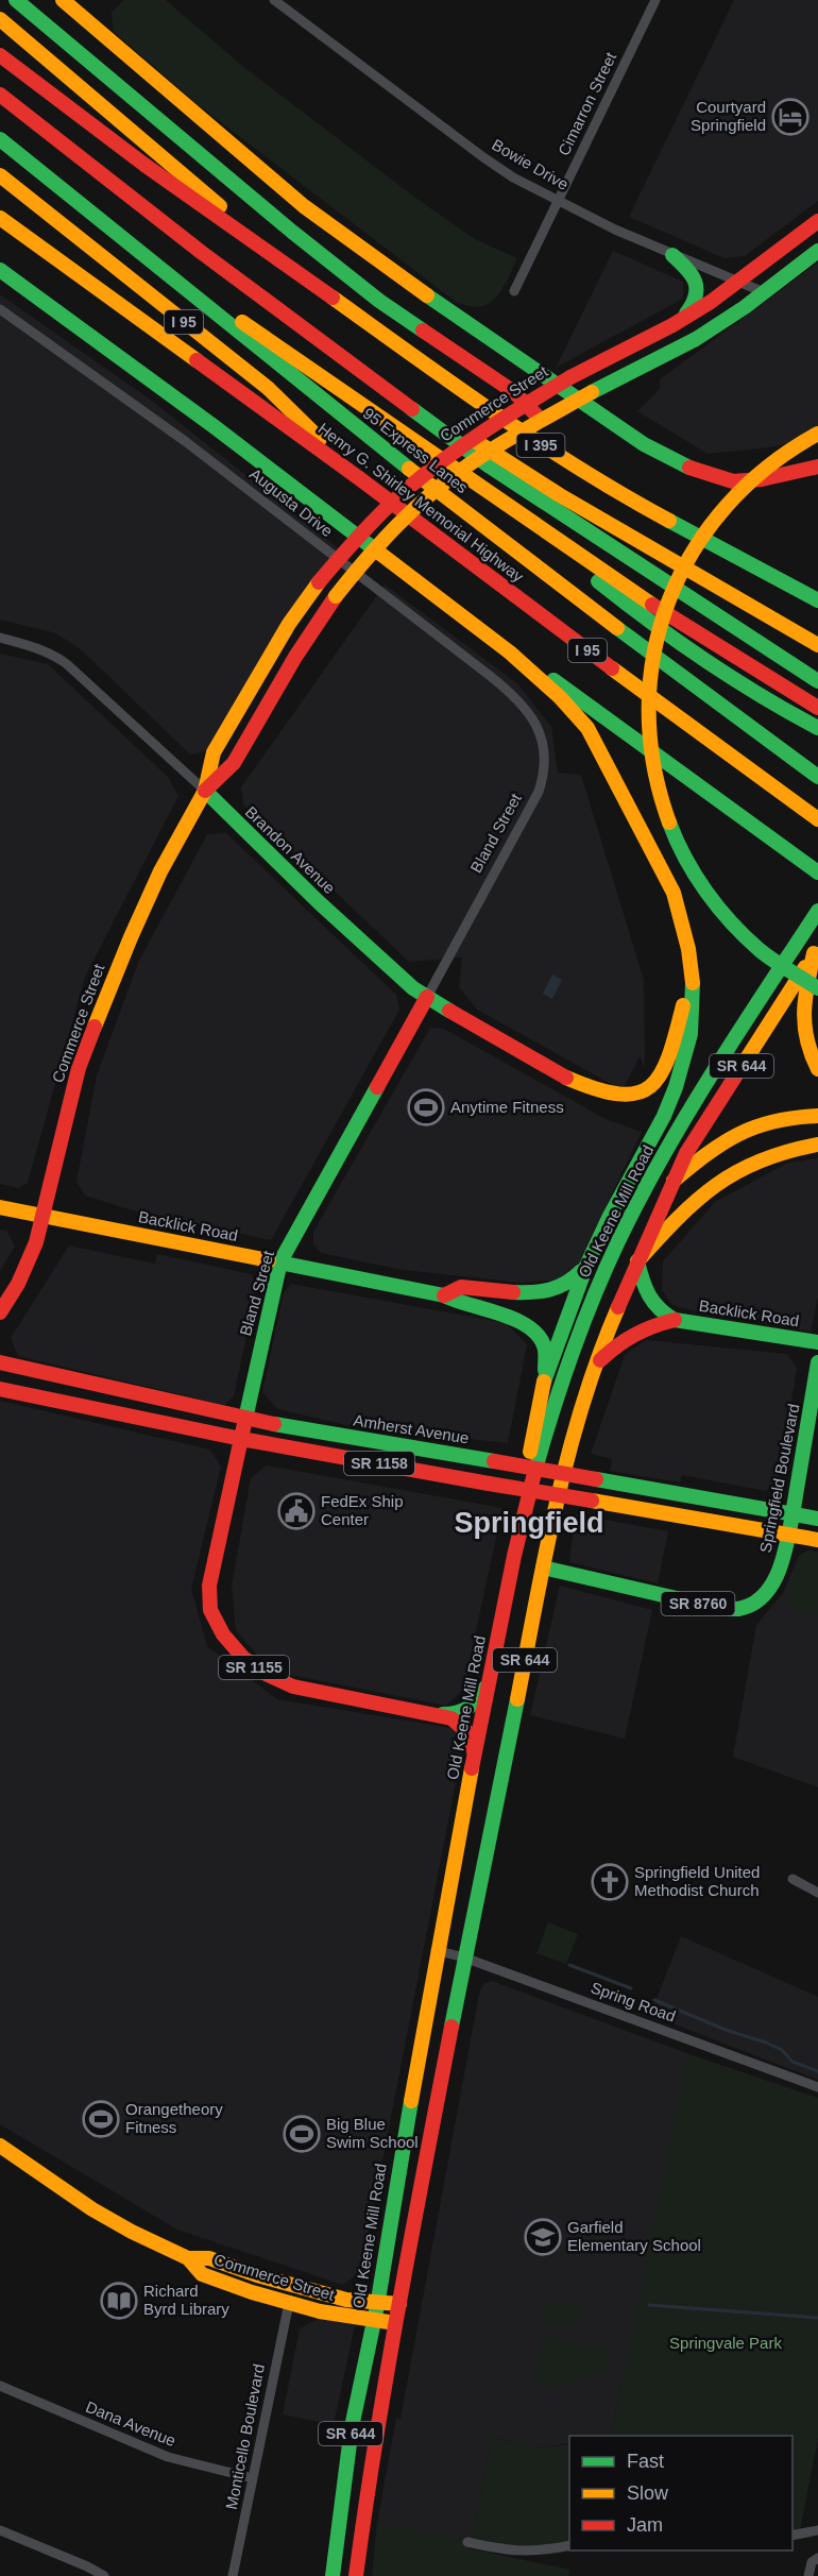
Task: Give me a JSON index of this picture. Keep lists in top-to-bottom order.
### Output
{
  "streets": {
    "main road": [
      "I 95",
      "Commerce Street",
      "I 395",
      "95 Express Lanes",
      "Henry G. Shirley Memorial Highway",
      "Bland Street",
      "Brandon Avenue",
      "SR 644",
      "Old Keene Mill Road",
      "Backlick Road",
      "Amherst Avenue",
      "SR 1158",
      "Springfield Boulevard",
      "SR 8760",
      "SR 1155"
    ],
    "street": [
      "Cimarron Street",
      "Bowie Drive",
      "Augusta Drive",
      "Spring Road",
      "Dana Avenue",
      "Monticello Boulevard"
    ]
  },
  "crossings": [
    ["Cimarron Street", "Bowie Drive"],
    ["Bowie Drive", "Commerce Street"],
    ["I 95", "Henry G. Shirley Memorial Highway"],
    ["Commerce Street", "Brandon Avenue"],
    ["Commerce Street", "SR 644"],
    ["Commerce Street", "Old Keene Mill Road"],
    ["Commerce Street", "Backlick Road"],
    ["Commerce Street", "Monticello Boulevard"],
    ["Augusta Drive", "Bland Street"],
    ["Bland Street", "Brandon Avenue"],
    ["Bland Street", "Backlick Road"],
    ["Bland Street", "Amherst Avenue"],
    ["Bland Street", "SR 1158"],
    ["SR 644", "Springfield Boulevard"],
    ["SR 644", "Spring Road"],
    ["Old Keene Mill Road", "Spring Road"],
    ["Amherst Avenue", "Springfield Boulevard"],
    ["SR 1158", "Springfield Boulevard"],
    ["Dana Avenue", "Monticello Boulevard"]
  ],
  "districts": ["Springfield"],
  "parks": ["Springvale Park"],
  "places": {
    "hotel": ["Courtyard Springfield"],
    "sports": ["Anytime Fitness", "Orangetheory Fitness", "Big Blue Swim School"],
    "public building": ["FedEx Ship Center"],
    "church": ["Springfield United Methodist Church"],
    "school or university": ["Garfield Elementary School"],
    "library": ["Richard Byrd Library"]
  },
  "legend": ["Fast", "Slow", "Jam"]
}
